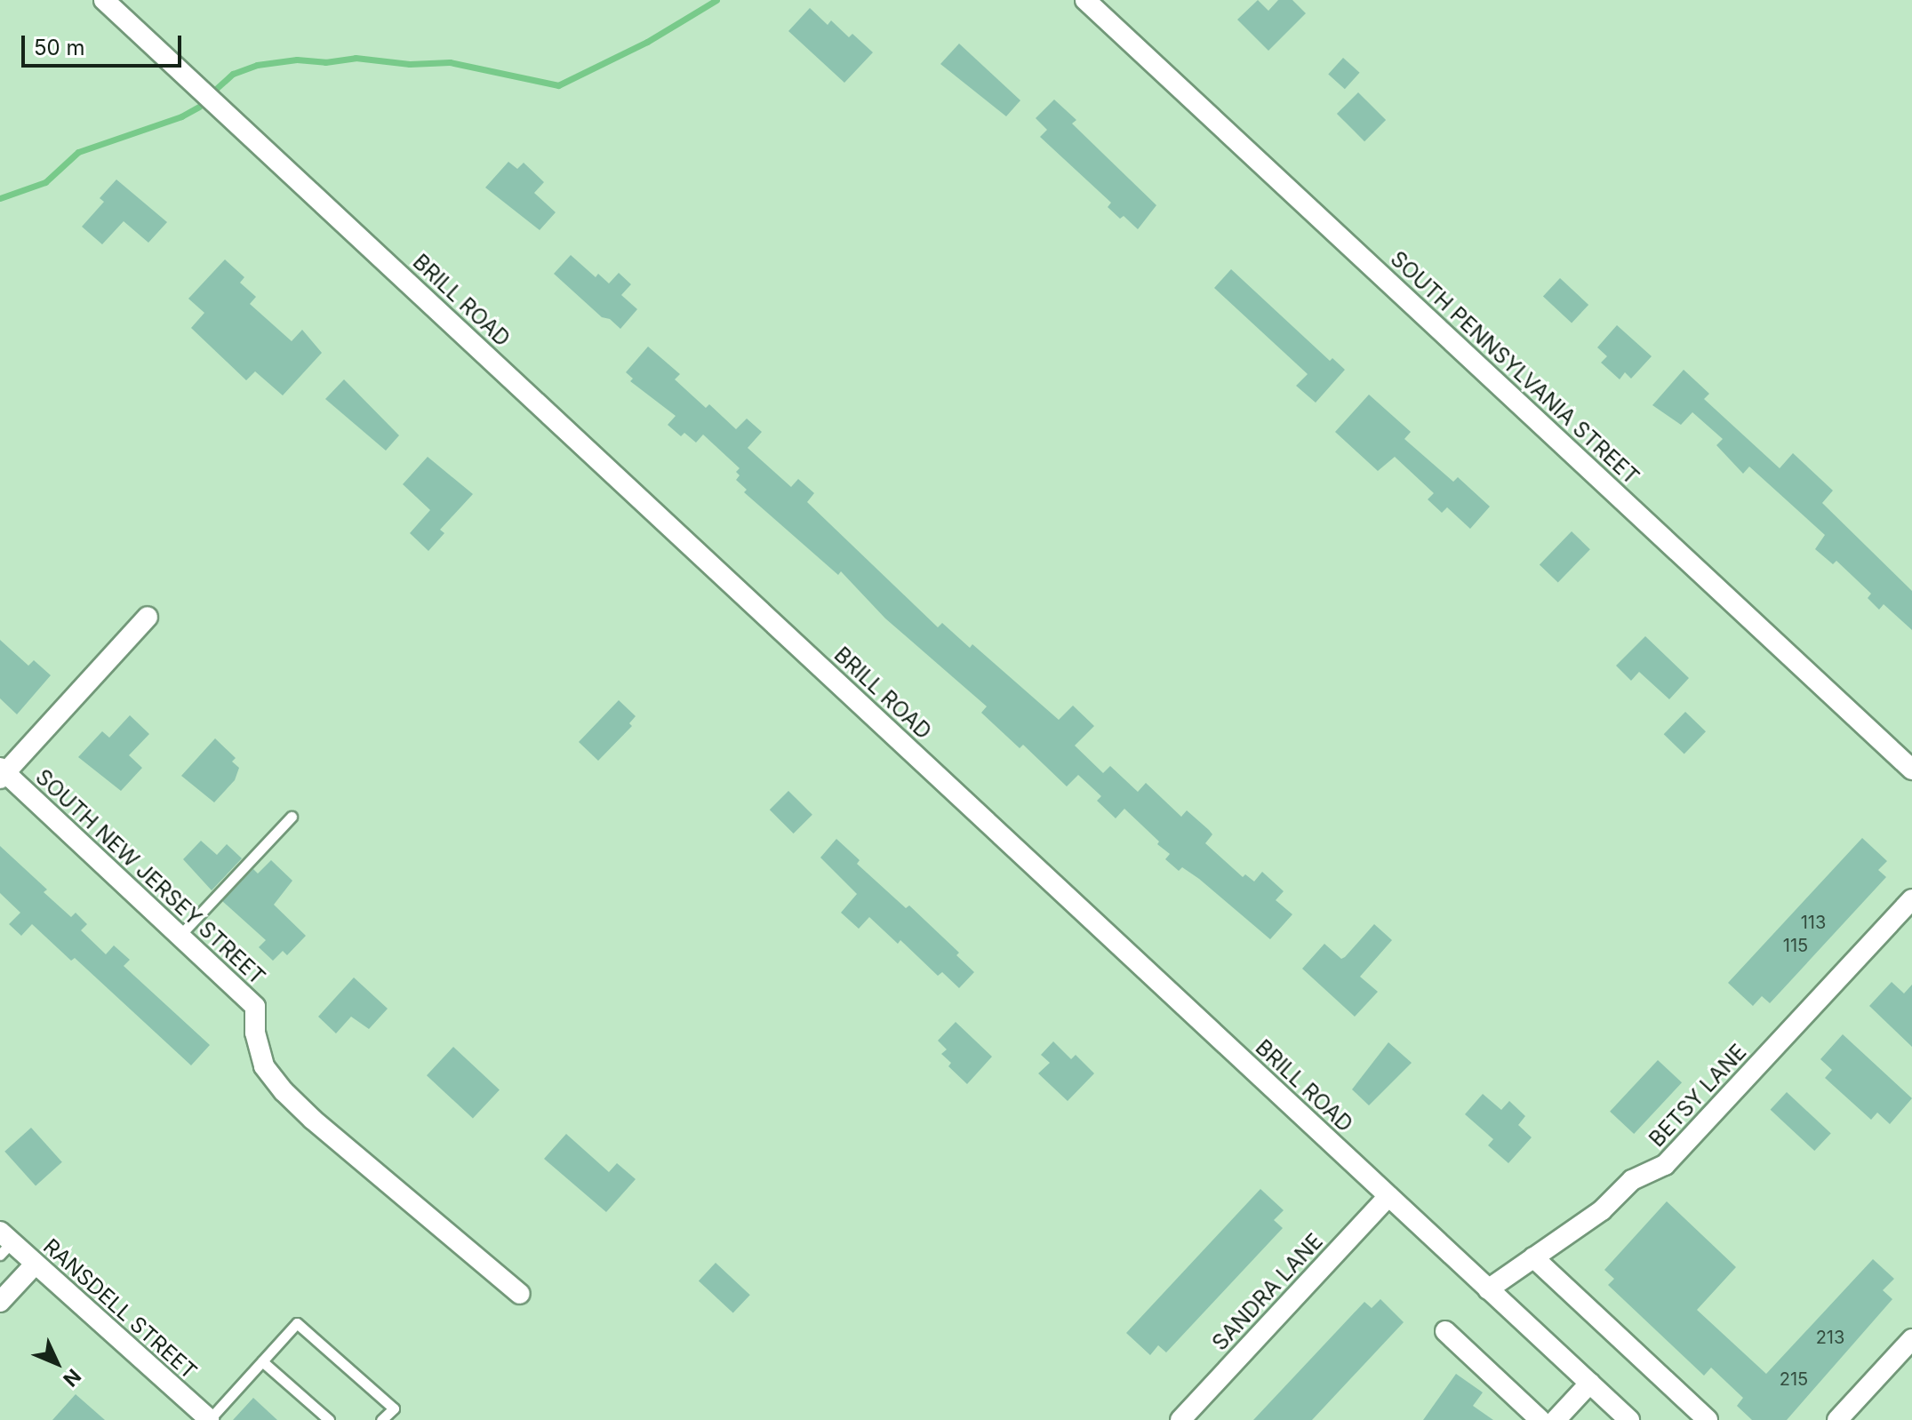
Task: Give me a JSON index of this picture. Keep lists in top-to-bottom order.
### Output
{
  "streets": {
    "street": [
      "BRILL ROAD",
      "SOUTH PENNSYLVANIA STREET",
      "SOUTH NEW JERSEY STREET",
      "BETSY LANE",
      "SANDRA LANE",
      "RANSDELL STREET"
    ]
  },
  "crossings": [
    ["BRILL ROAD", "BETSY LANE"],
    ["BRILL ROAD", "SANDRA LANE"]
  ],
  "house_numbers": [
    "113",
    "115",
    "213",
    "215"
  ],
  "scale_bar": "50 m",
  "north": "bottom right"
}
